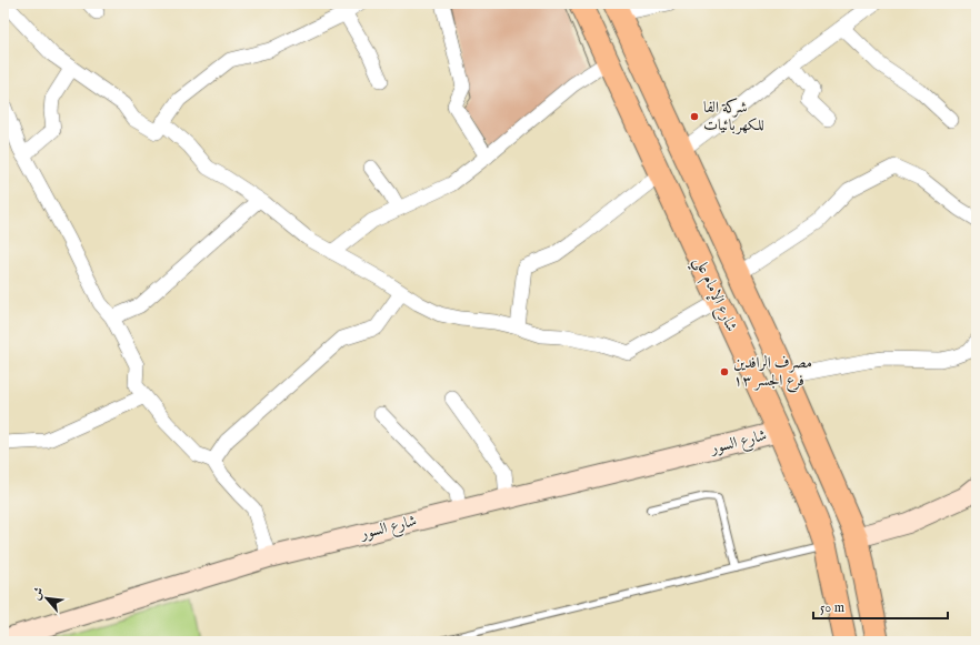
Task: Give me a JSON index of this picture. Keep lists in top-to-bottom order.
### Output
{
  "streets": {
    "main road": ["شارع الإمام علي"],
    "street": ["شارع السور"]
  },
  "crossings": [
    ["شارع الإمام علي", "شارع السور"]
  ],
  "places": ["شركة الفا للكهربائيات", "مصرف الرافدين فرع الجسر ١٣"],
  "scale_bar": "50 m",
  "north": "top left"
}
